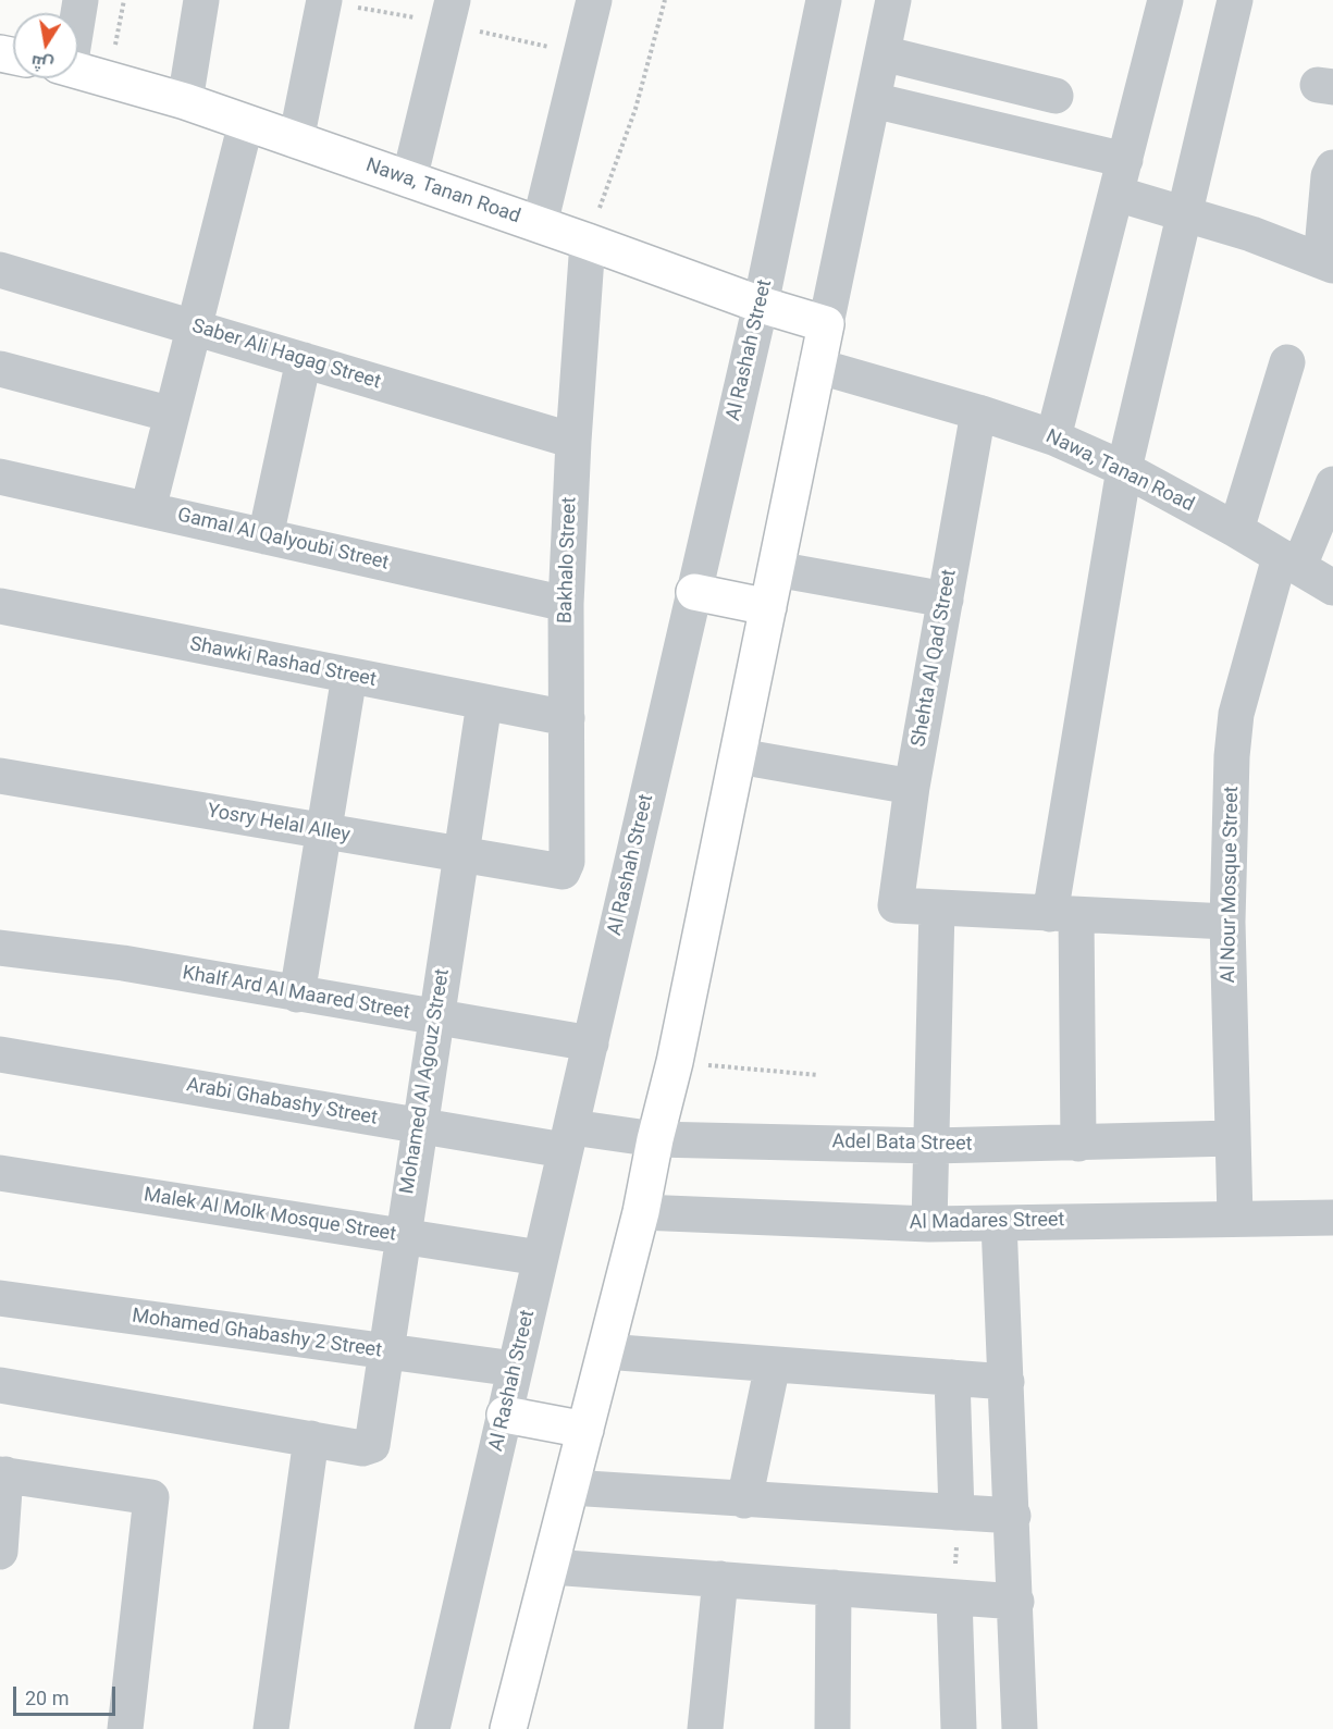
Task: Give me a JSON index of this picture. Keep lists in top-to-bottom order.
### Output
{
  "streets": {
    "main road": ["Nawa, Tanan Road"],
    "street": [
      "Al Rashah Street",
      "Saber Ali Hagag Street",
      "Gamal Al Qalyoubi Street",
      "Bakhalo Street",
      "Shehta Al Qad Street",
      "Shawki Rashad Street",
      "Yosry Helal Alley",
      "Al Nour Mosque Street",
      "Khalf Ard Al Maared Street",
      "Mohamed Al Agouz Street",
      "Arabi Ghabashy Street",
      "Adel Bata Street",
      "Malek Al Molk Mosque Street",
      "Al Madares Street",
      "Mohamed Ghabashy 2 Street"
    ]
  },
  "crossings": [
    ["Nawa, Tanan Road", "Al Rashah Street"],
    ["Nawa, Tanan Road", "Bakhalo Street"],
    ["Nawa, Tanan Road", "Shehta Al Qad Street"],
    ["Nawa, Tanan Road", "Al Nour Mosque Street"],
    ["Al Rashah Street", "Khalf Ard Al Maared Street"],
    ["Al Rashah Street", "Arabi Ghabashy Street"],
    ["Al Rashah Street", "Adel Bata Street"],
    ["Al Rashah Street", "Malek Al Molk Mosque Street"],
    ["Al Rashah Street", "Mohamed Ghabashy 2 Street"],
    ["Saber Ali Hagag Street", "Bakhalo Street"],
    ["Gamal Al Qalyoubi Street", "Bakhalo Street"],
    ["Bakhalo Street", "Shawki Rashad Street"],
    ["Bakhalo Street", "Yosry Helal Alley"],
    ["Shawki Rashad Street", "Mohamed Al Agouz Street"],
    ["Yosry Helal Alley", "Mohamed Al Agouz Street"],
    ["Al Nour Mosque Street", "Adel Bata Street"],
    ["Al Nour Mosque Street", "Al Madares Street"],
    ["Khalf Ard Al Maared Street", "Mohamed Al Agouz Street"],
    ["Mohamed Al Agouz Street", "Arabi Ghabashy Street"],
    ["Mohamed Al Agouz Street", "Malek Al Molk Mosque Street"],
    ["Mohamed Al Agouz Street", "Mohamed Ghabashy 2 Street"],
    ["Arabi Ghabashy Street", "Adel Bata Street"]
  ],
  "scale_bar": "20 m",
  "north": "bottom"
}
